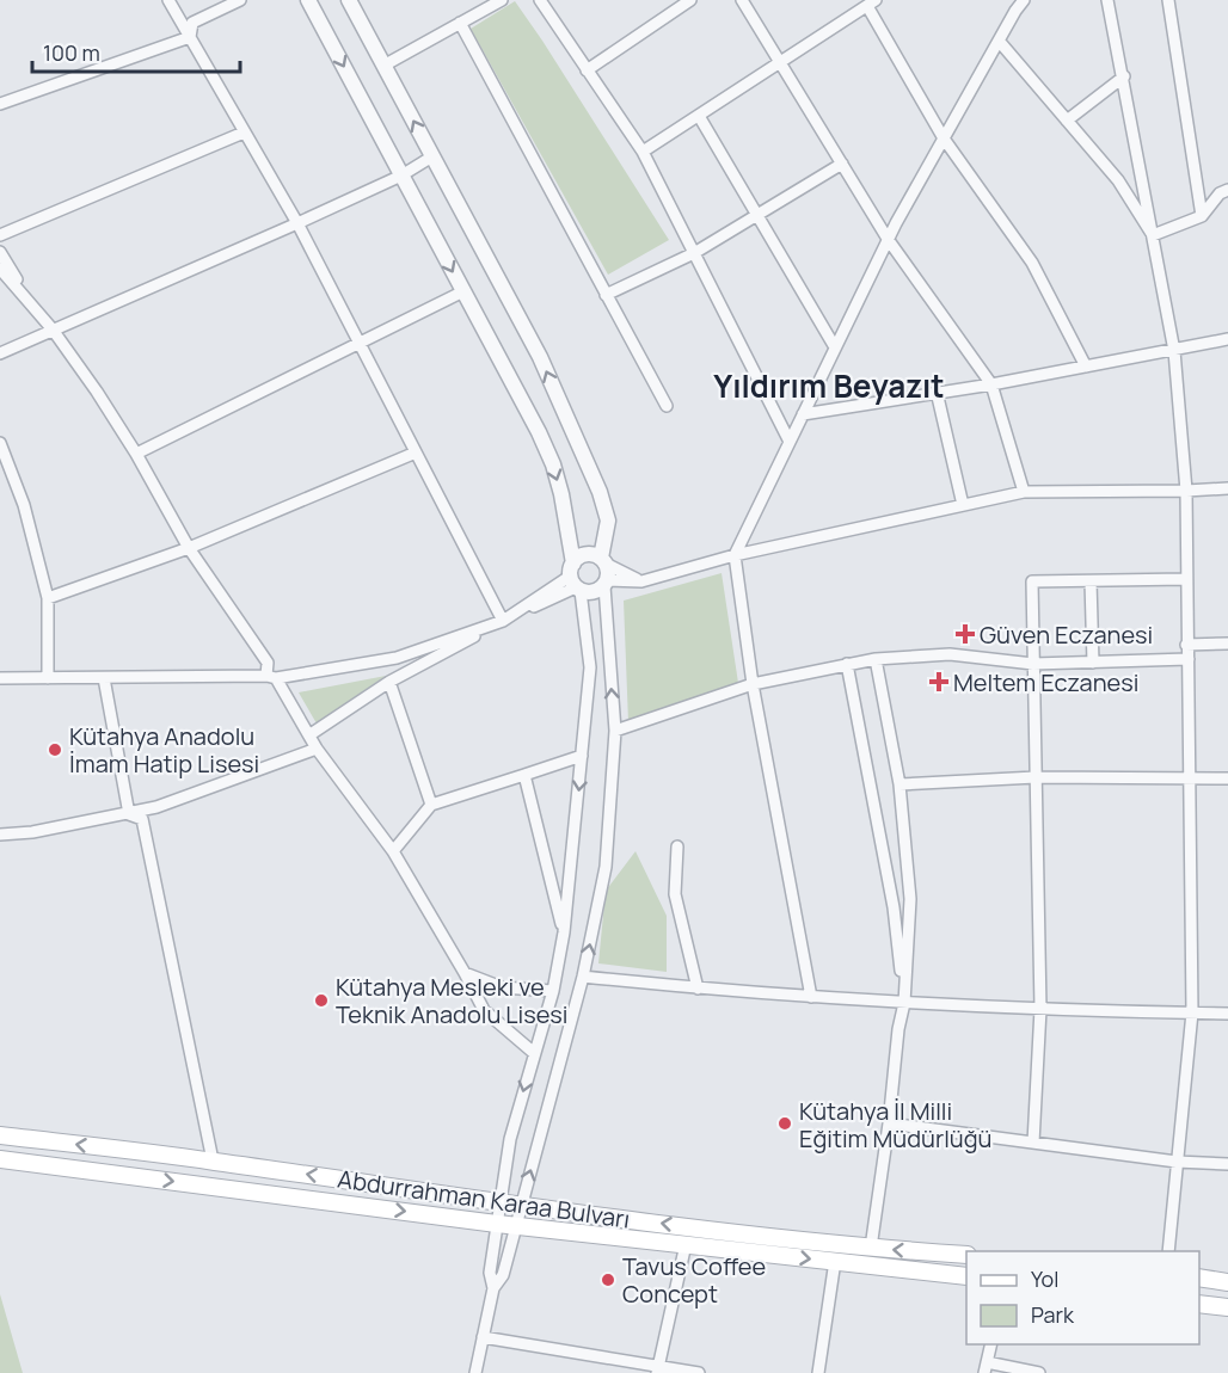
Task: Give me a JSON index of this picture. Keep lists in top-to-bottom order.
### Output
{
  "streets": {
    "main road": ["Abdurrahman Karaa Bulvarı"]
  },
  "districts": ["Yıldırım Beyazıt"],
  "places": {
    "health": ["Güven Eczanesi", "Meltem Eczanesi"],
    "other": [
      "Kütahya Anadolu İmam Hatip Lisesi",
      "Kütahya Mesleki ve Teknik Anadolu Lisesi",
      "Kütahya İl Milli Eğitim Müdürlüğü",
      "Tavus Coffee Concept"
    ]
  },
  "legend": ["Yol", "Park"],
  "scale_bar": "100 m"
}
